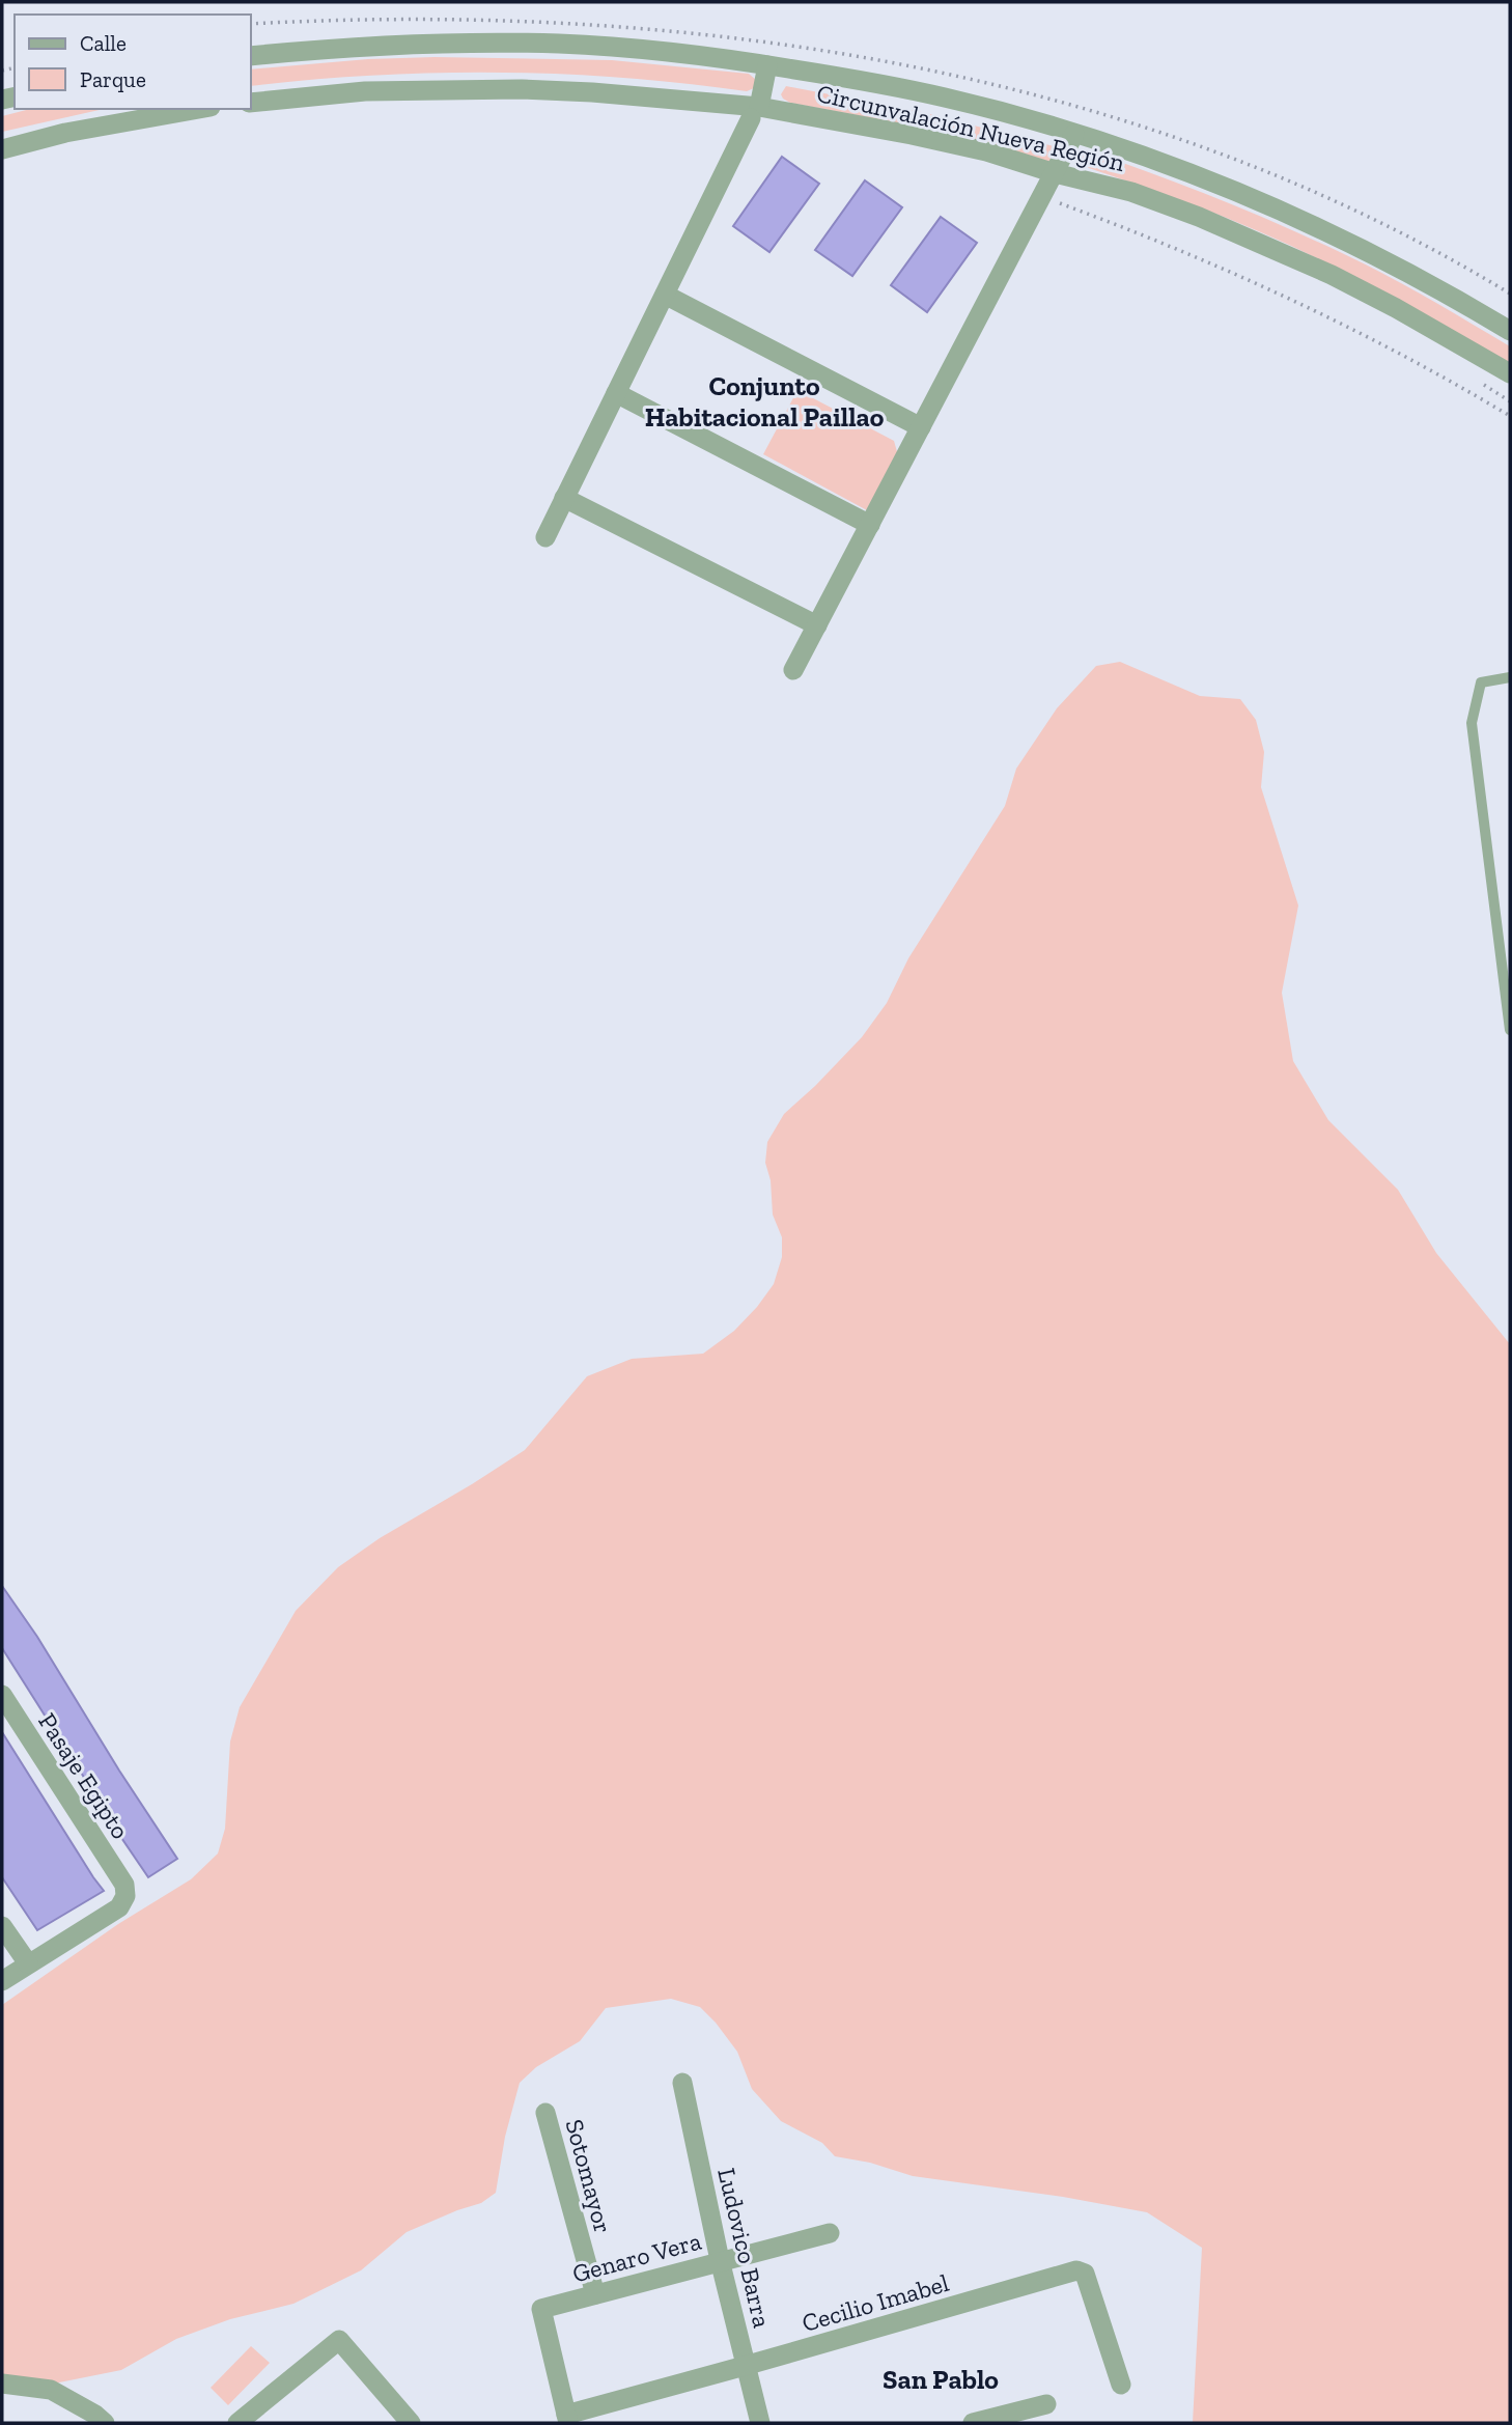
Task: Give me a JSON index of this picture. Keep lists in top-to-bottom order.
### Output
{
  "streets": {
    "street": [
      "Circunvalación Nueva Región",
      "Pasaje Egipto",
      "Sotomayor",
      "Ludovico Barra",
      "Genaro Vera",
      "Cecilio Imabel"
    ]
  },
  "crossings": [
    ["Sotomayor", "Genaro Vera"],
    ["Ludovico Barra", "Genaro Vera"],
    ["Ludovico Barra", "Cecilio Imabel"],
    ["Genaro Vera", "Cecilio Imabel"]
  ],
  "districts": ["Conjunto Habitacional Paillao", "San Pablo"],
  "legend": ["Calle", "Parque"]
}
